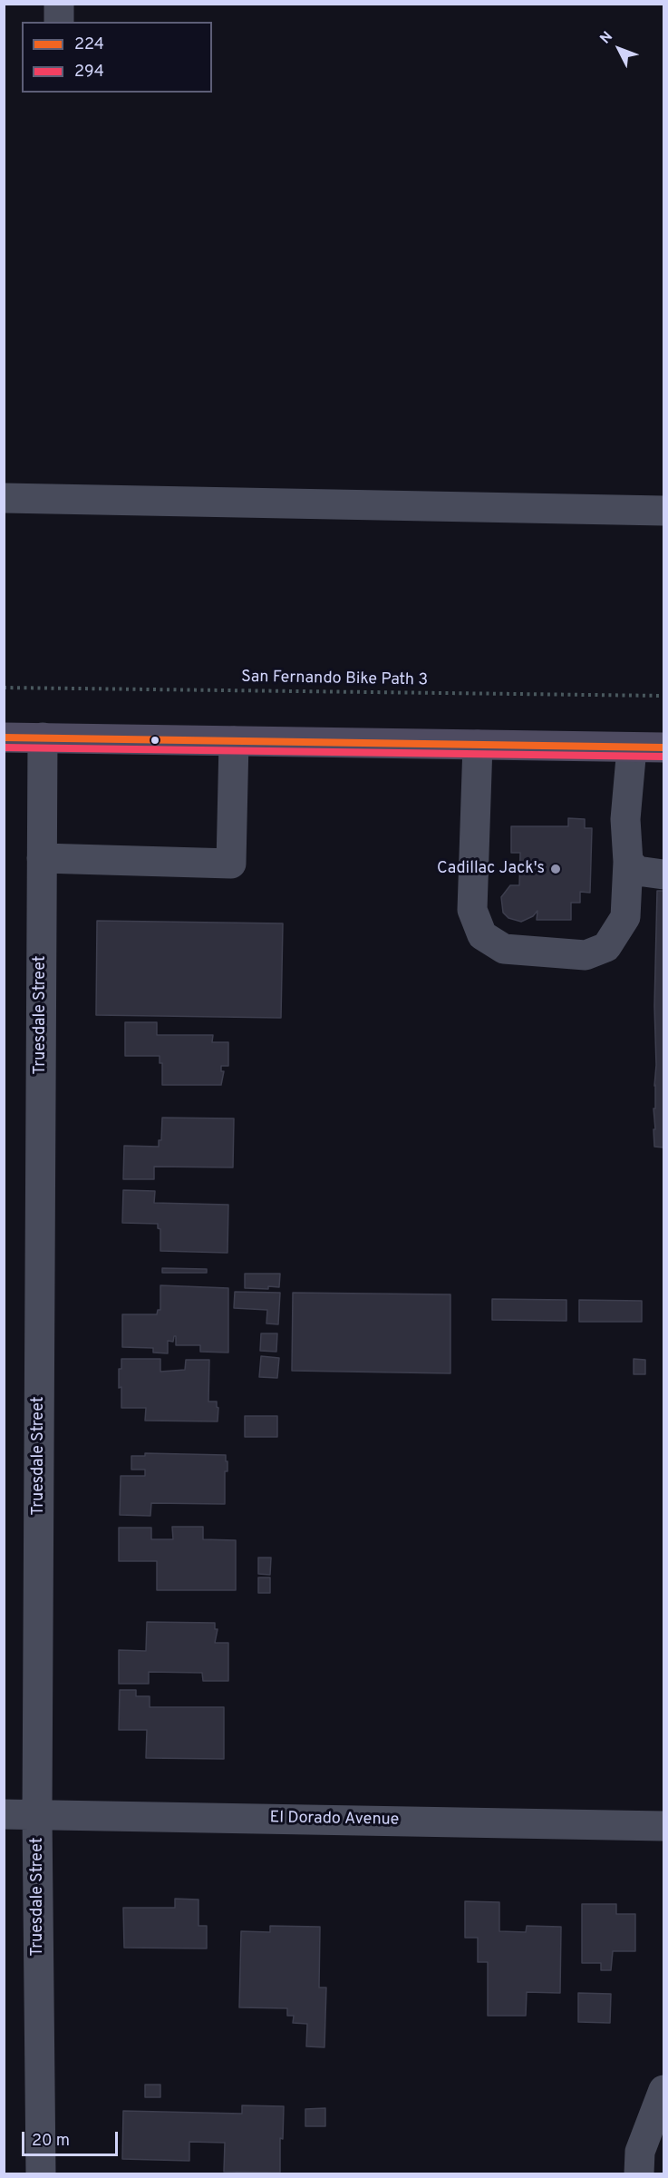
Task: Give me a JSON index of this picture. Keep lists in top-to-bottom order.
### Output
{
  "streets": {
    "street": ["Truesdale Street", "El Dorado Avenue"],
    "path": ["San Fernando Bike Path 3"]
  },
  "crossings": [
    ["Truesdale Street", "El Dorado Avenue"]
  ],
  "places": ["Cadillac Jack's"],
  "lines": ["transit line 224", "transit line 294"],
  "legend": ["224", "294"],
  "scale_bar": "20 m",
  "north": "top left"
}
